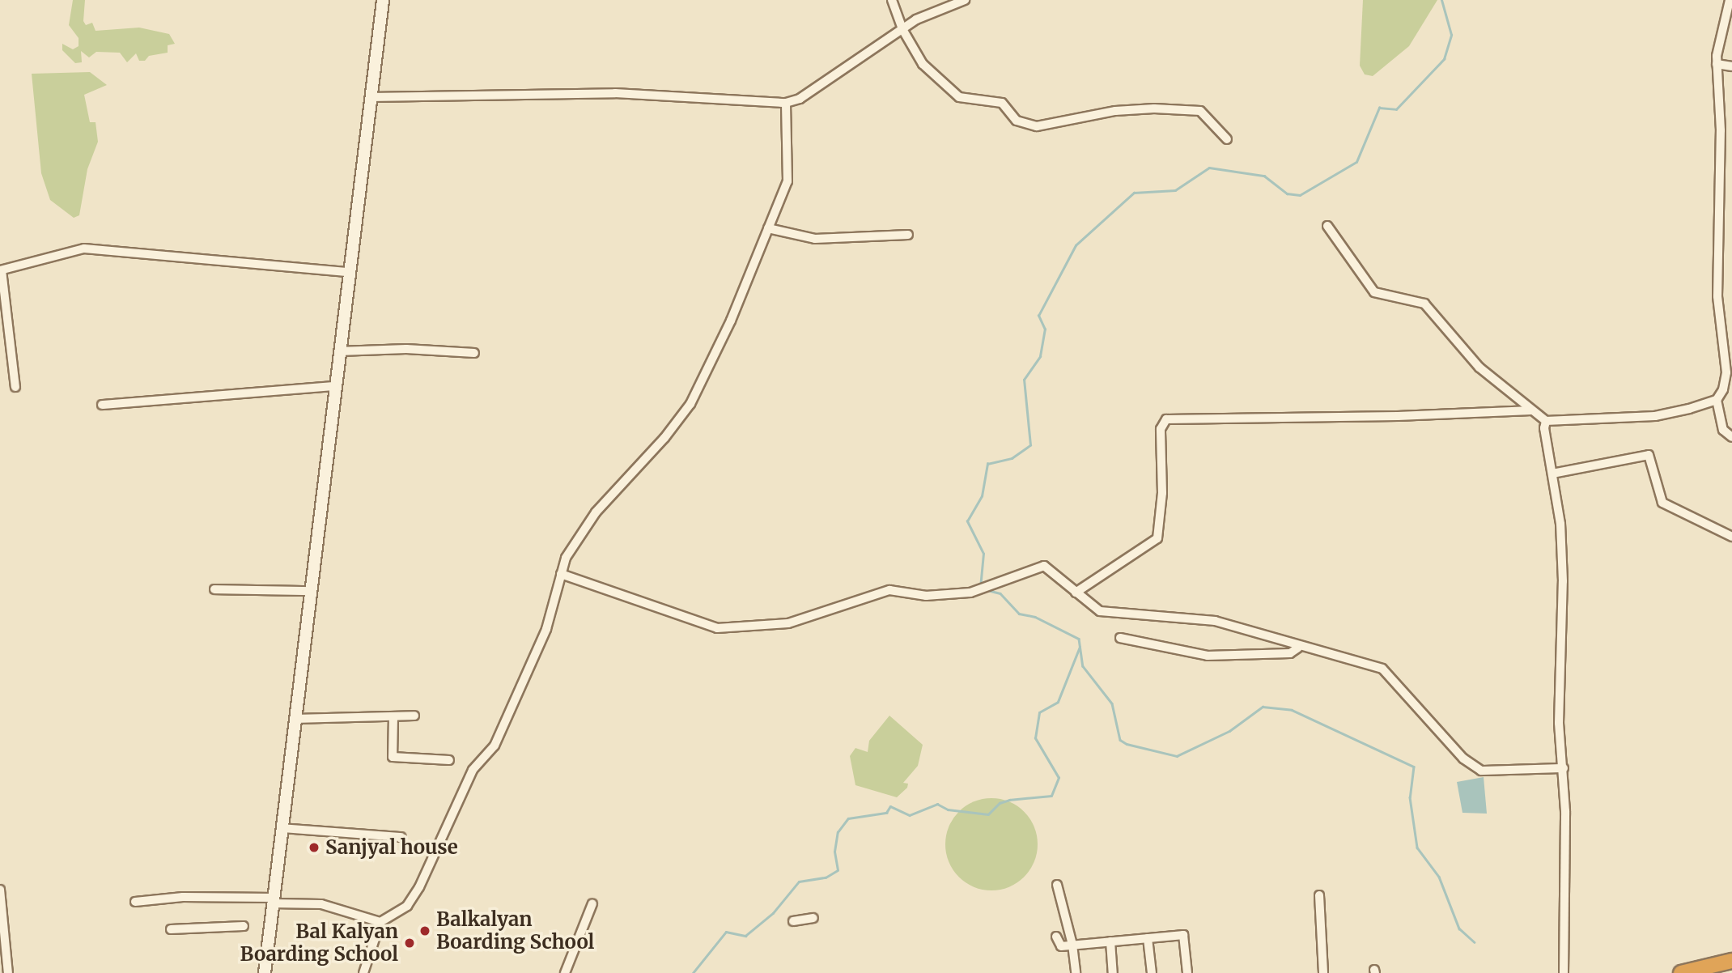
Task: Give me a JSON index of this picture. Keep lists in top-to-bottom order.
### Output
{
  "places": ["Sanjyal house", "Balkalyan Boarding School", "Bal Kalyan Boarding School"]
}
